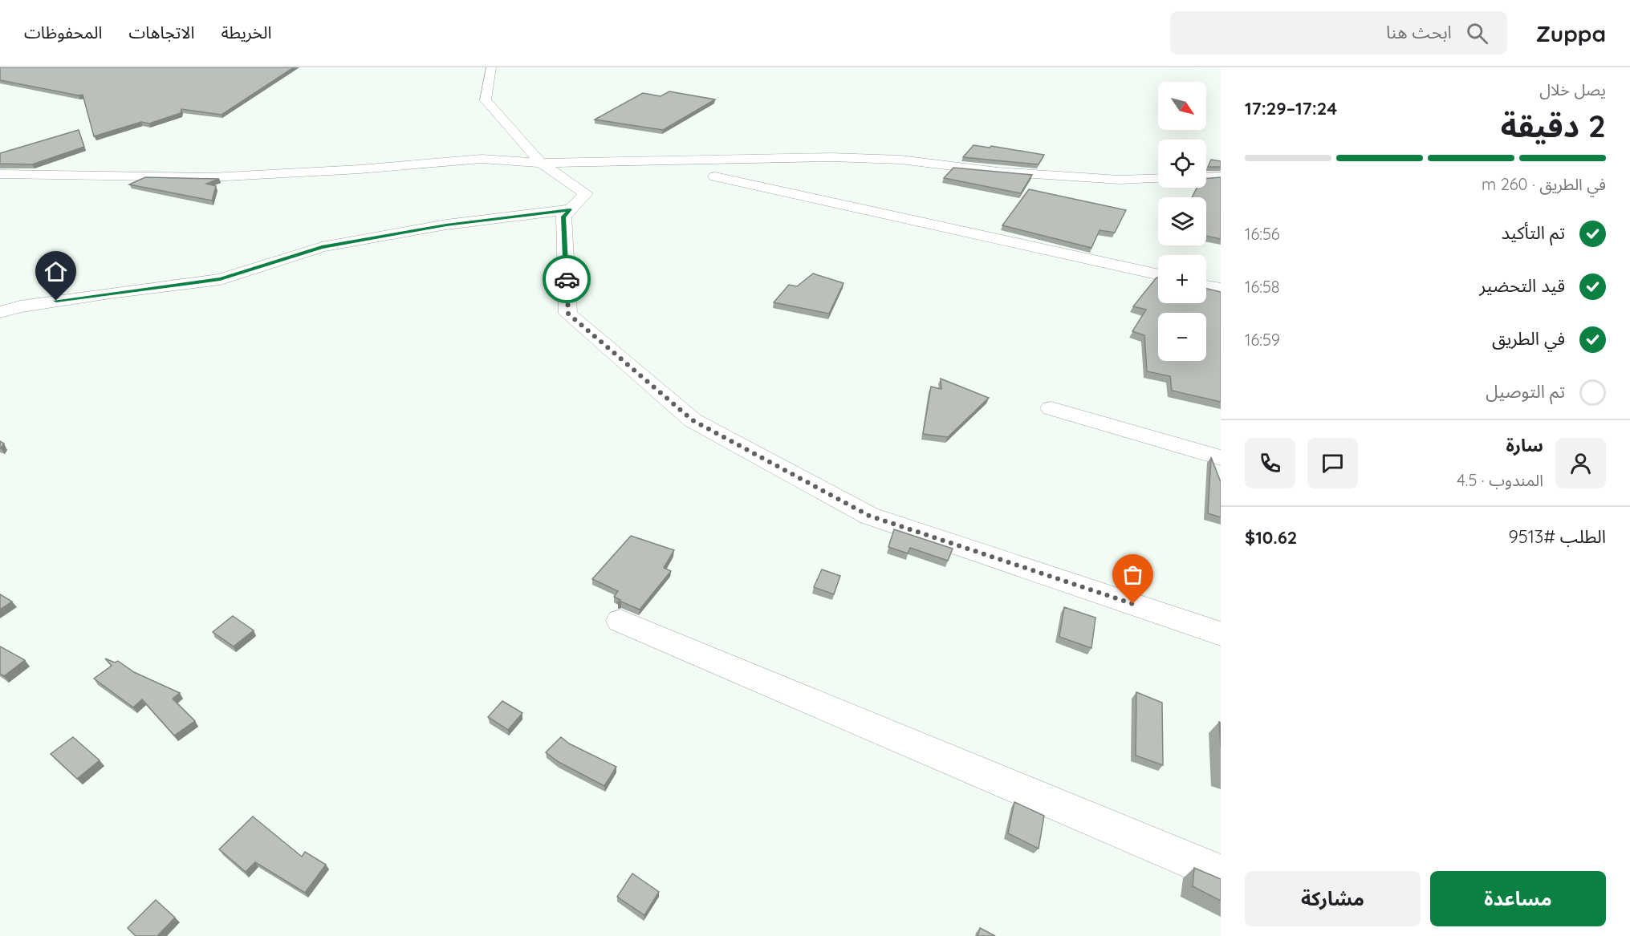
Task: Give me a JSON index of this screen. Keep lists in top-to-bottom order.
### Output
{
  "north": "bottom right",
  "page": {
    "header": "Zuppa",
    "search": "ابحث هنا",
    "nav": ["الخريطة", "الاتجاهات", "المحفوظات"],
    "heading": ["2 دقيقة", "يصل خلال", "17:24–17:29"],
    "panel": [
      "سارة",
      "المندوب · 4.5",
      "الطلب #9513",
      "$10.62"
    ],
    "map_buttons": ["+", "−"],
    "bar": "في الطريق · 260 m",
    "list": [
      ["تم التأكيد", "16:56"],
      ["قيد التحضير", "16:58"],
      ["في الطريق", "16:59"],
      "تم التوصيل"
    ],
    "buttons": ["مساعدة", "مشاركة"]
  }
}
